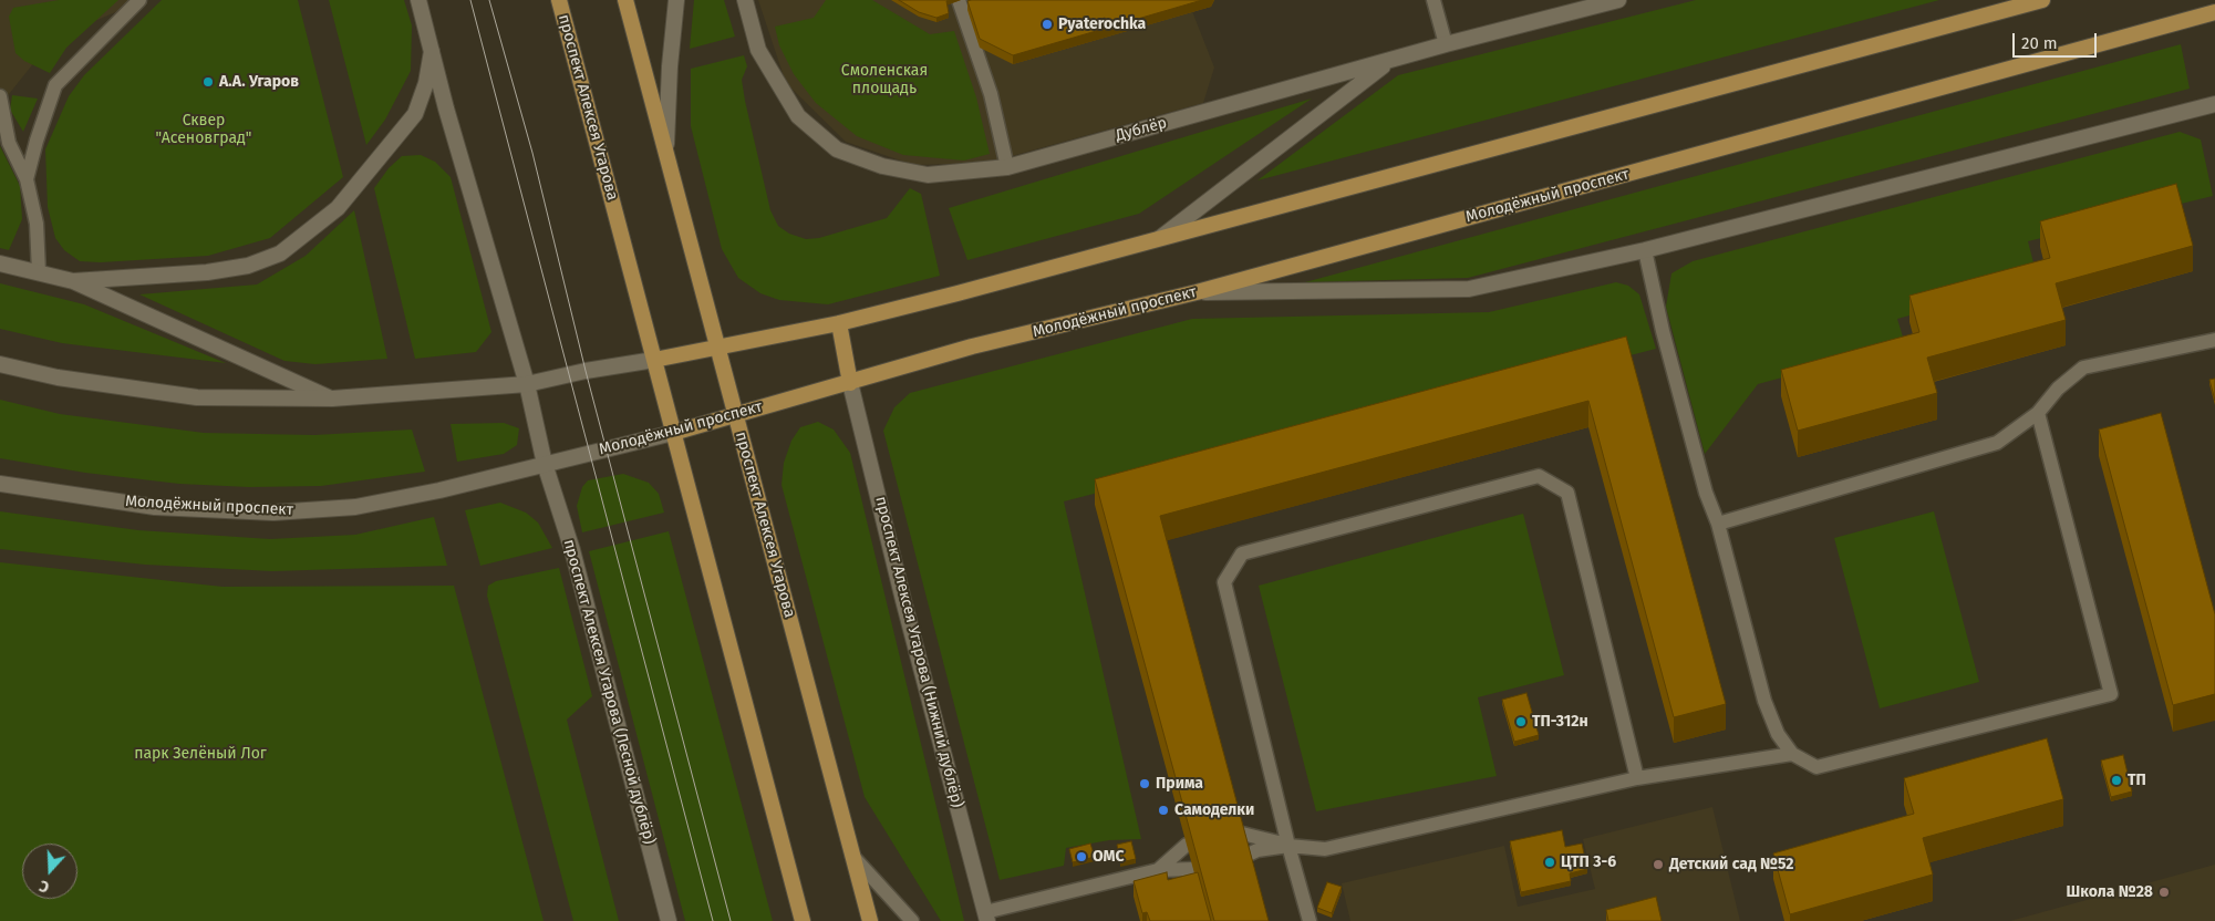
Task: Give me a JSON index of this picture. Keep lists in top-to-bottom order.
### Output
{
  "streets": {
    "main road": ["проспект Алексея Угарова", "Молодёжный проспект"],
    "street": ["Дублёр", "проспект Алексея Угарова (Нижний дублёр)", "проспект Алексея Угарова (Лесной дублёр)"]
  },
  "crossings": [
    ["проспект Алексея Угарова", "Молодёжный проспект"],
    ["Молодёжный проспект", "проспект Алексея Угарова (Нижний дублёр)"],
    ["Молодёжный проспект", "проспект Алексея Угарова (Лесной дублёр)"]
  ],
  "parks": ["Смоленская площадь", "Сквер \"Асеновград\"", "парк Зелёный Лог"],
  "places": [
    "Pyaterochka",
    "А.А. Угаров",
    "ТП-312н",
    "ТП",
    "Прима",
    "Самоделки",
    "ОМС",
    "ЦТП 3-6",
    "Детский сад №52",
    "Школа №28"
  ],
  "scale_bar": "20 m",
  "north": "bottom"
}
